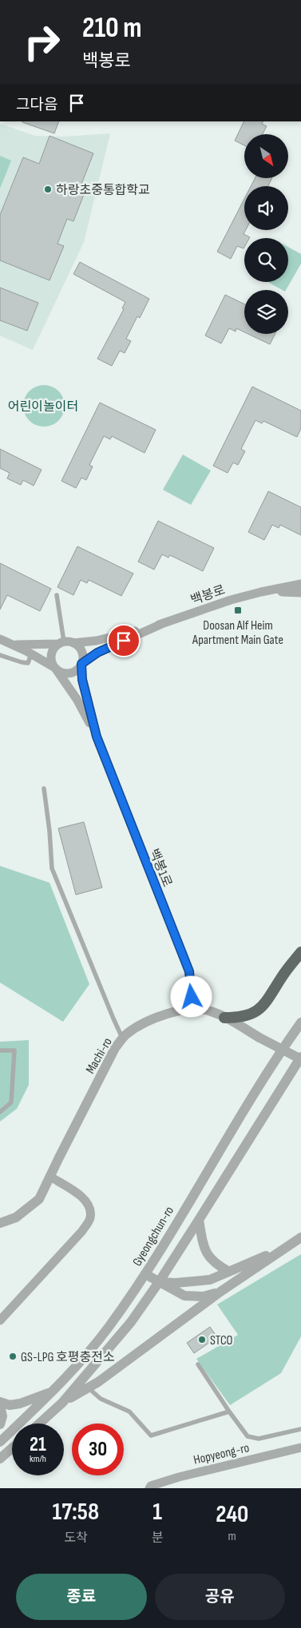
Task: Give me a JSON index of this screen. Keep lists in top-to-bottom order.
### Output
{
  "streets": {
    "street": [
      "백봉로",
      "백봉1로",
      "Machi-ro",
      "Gyeongchun-ro",
      "Hopyeong-ro"
    ]
  },
  "crossings": [
    ["백봉로", "백봉1로"],
    ["백봉1로", "Machi-ro"]
  ],
  "parks": ["어린이놀이터"],
  "places": {
    "other": ["하랑초중통합학교", "STCO", "GS-LPG 호평충전소"],
    "transit": ["Doosan Alf Heim Apartment Main Gate"]
  },
  "north": "bottom right",
  "page": {
    "turn": ["210 m", "백봉로"],
    "then": "그다음",
    "speed": "21 km/h",
    "limit": "30",
    "eta": [
      "17:58",
      "도착",
      "1",
      "분",
      "240",
      "m"
    ],
    "buttons": ["종료", "공유"]
  }
}
